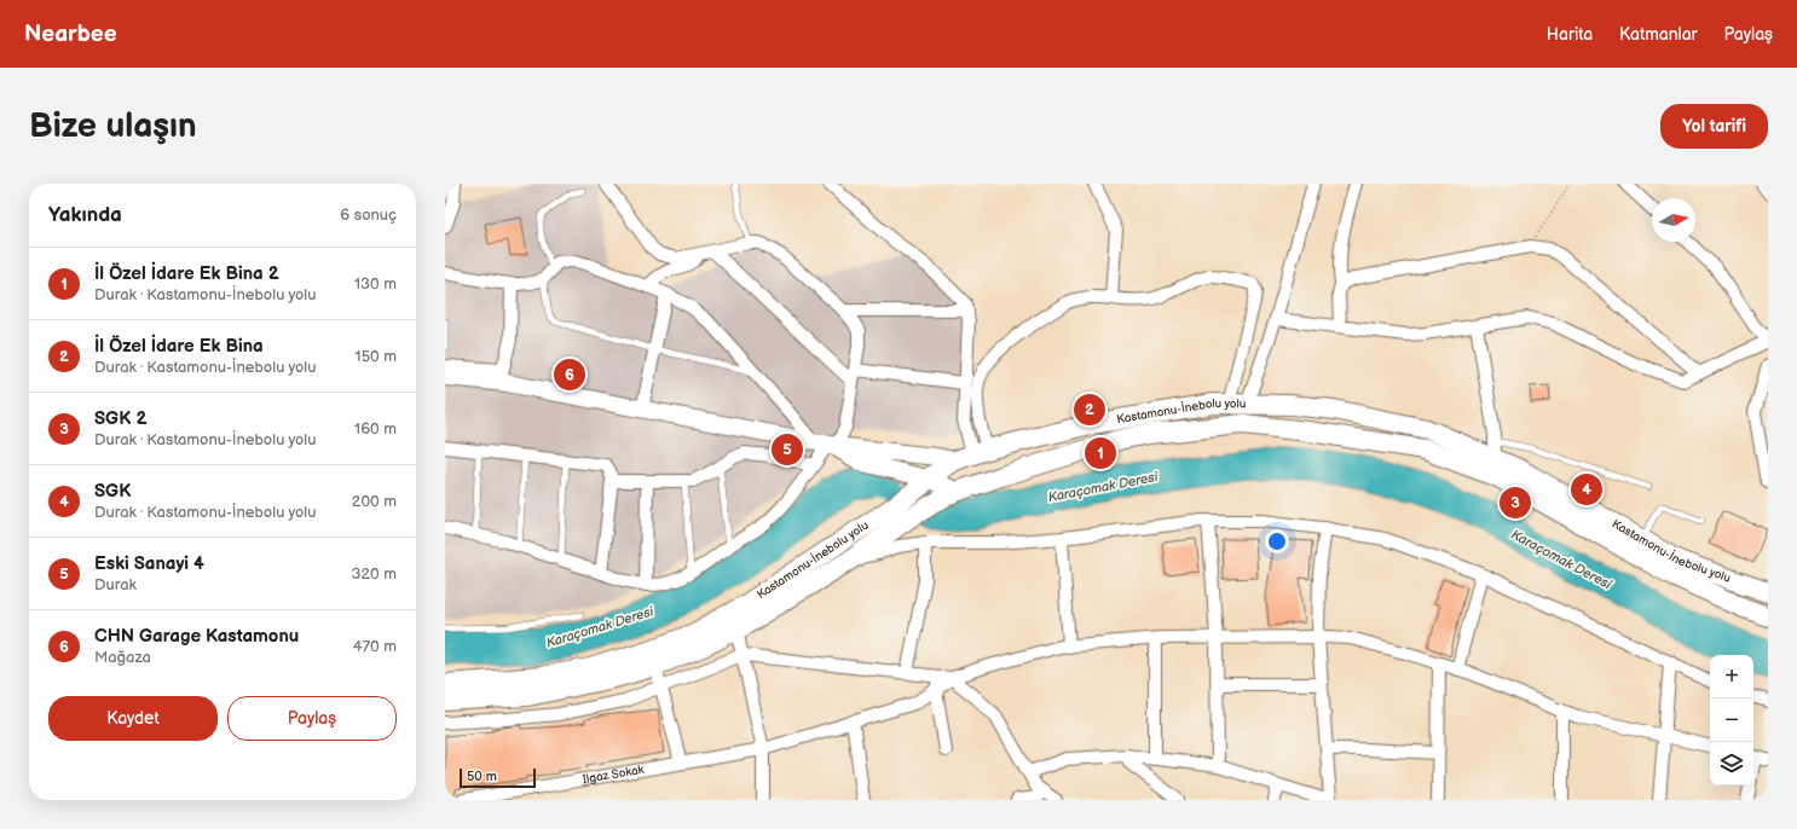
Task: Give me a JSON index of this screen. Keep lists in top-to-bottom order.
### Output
{
  "streets": {
    "main road": ["Kastamonu-İnebolu yolu"],
    "street": ["Ilgaz Sokak"]
  },
  "water": ["Karaçomak Deresi"],
  "scale_bar": "50 m",
  "north": "right",
  "page": {
    "header": "Nearbee",
    "nav": ["Harita", "Katmanlar", "Paylaş"],
    "buttons": [
      "Yol tarifi",
      ["Kaydet", "Paylaş"]
    ],
    "title": "Bize ulaşın",
    "heading": ["Yakında", "6 sonuç"],
    "list": [
      {
        "mark": "1",
        "name": "İl Özel İdare Ek Bina 2",
        "note": "Durak · Kastamonu-İnebolu yolu",
        "value": "130 m"
      },
      {
        "mark": "2",
        "name": "İl Özel İdare Ek Bina",
        "note": "Durak · Kastamonu-İnebolu yolu",
        "value": "150 m"
      },
      {
        "mark": "3",
        "name": "SGK 2",
        "note": "Durak · Kastamonu-İnebolu yolu",
        "value": "160 m"
      },
      {
        "mark": "4",
        "name": "SGK",
        "note": "Durak · Kastamonu-İnebolu yolu",
        "value": "200 m"
      },
      {
        "mark": "5",
        "name": "Eski Sanayi 4",
        "note": "Durak",
        "value": "320 m"
      },
      {
        "mark": "6",
        "name": "CHN Garage Kastamonu",
        "note": "Mağaza",
        "value": "470 m"
      }
    ],
    "pins": [
      "6",
      "2",
      "5",
      "1",
      "4",
      "3"
    ],
    "map_buttons": ["+", "−"],
    "scale": "50 m"
  }
}
